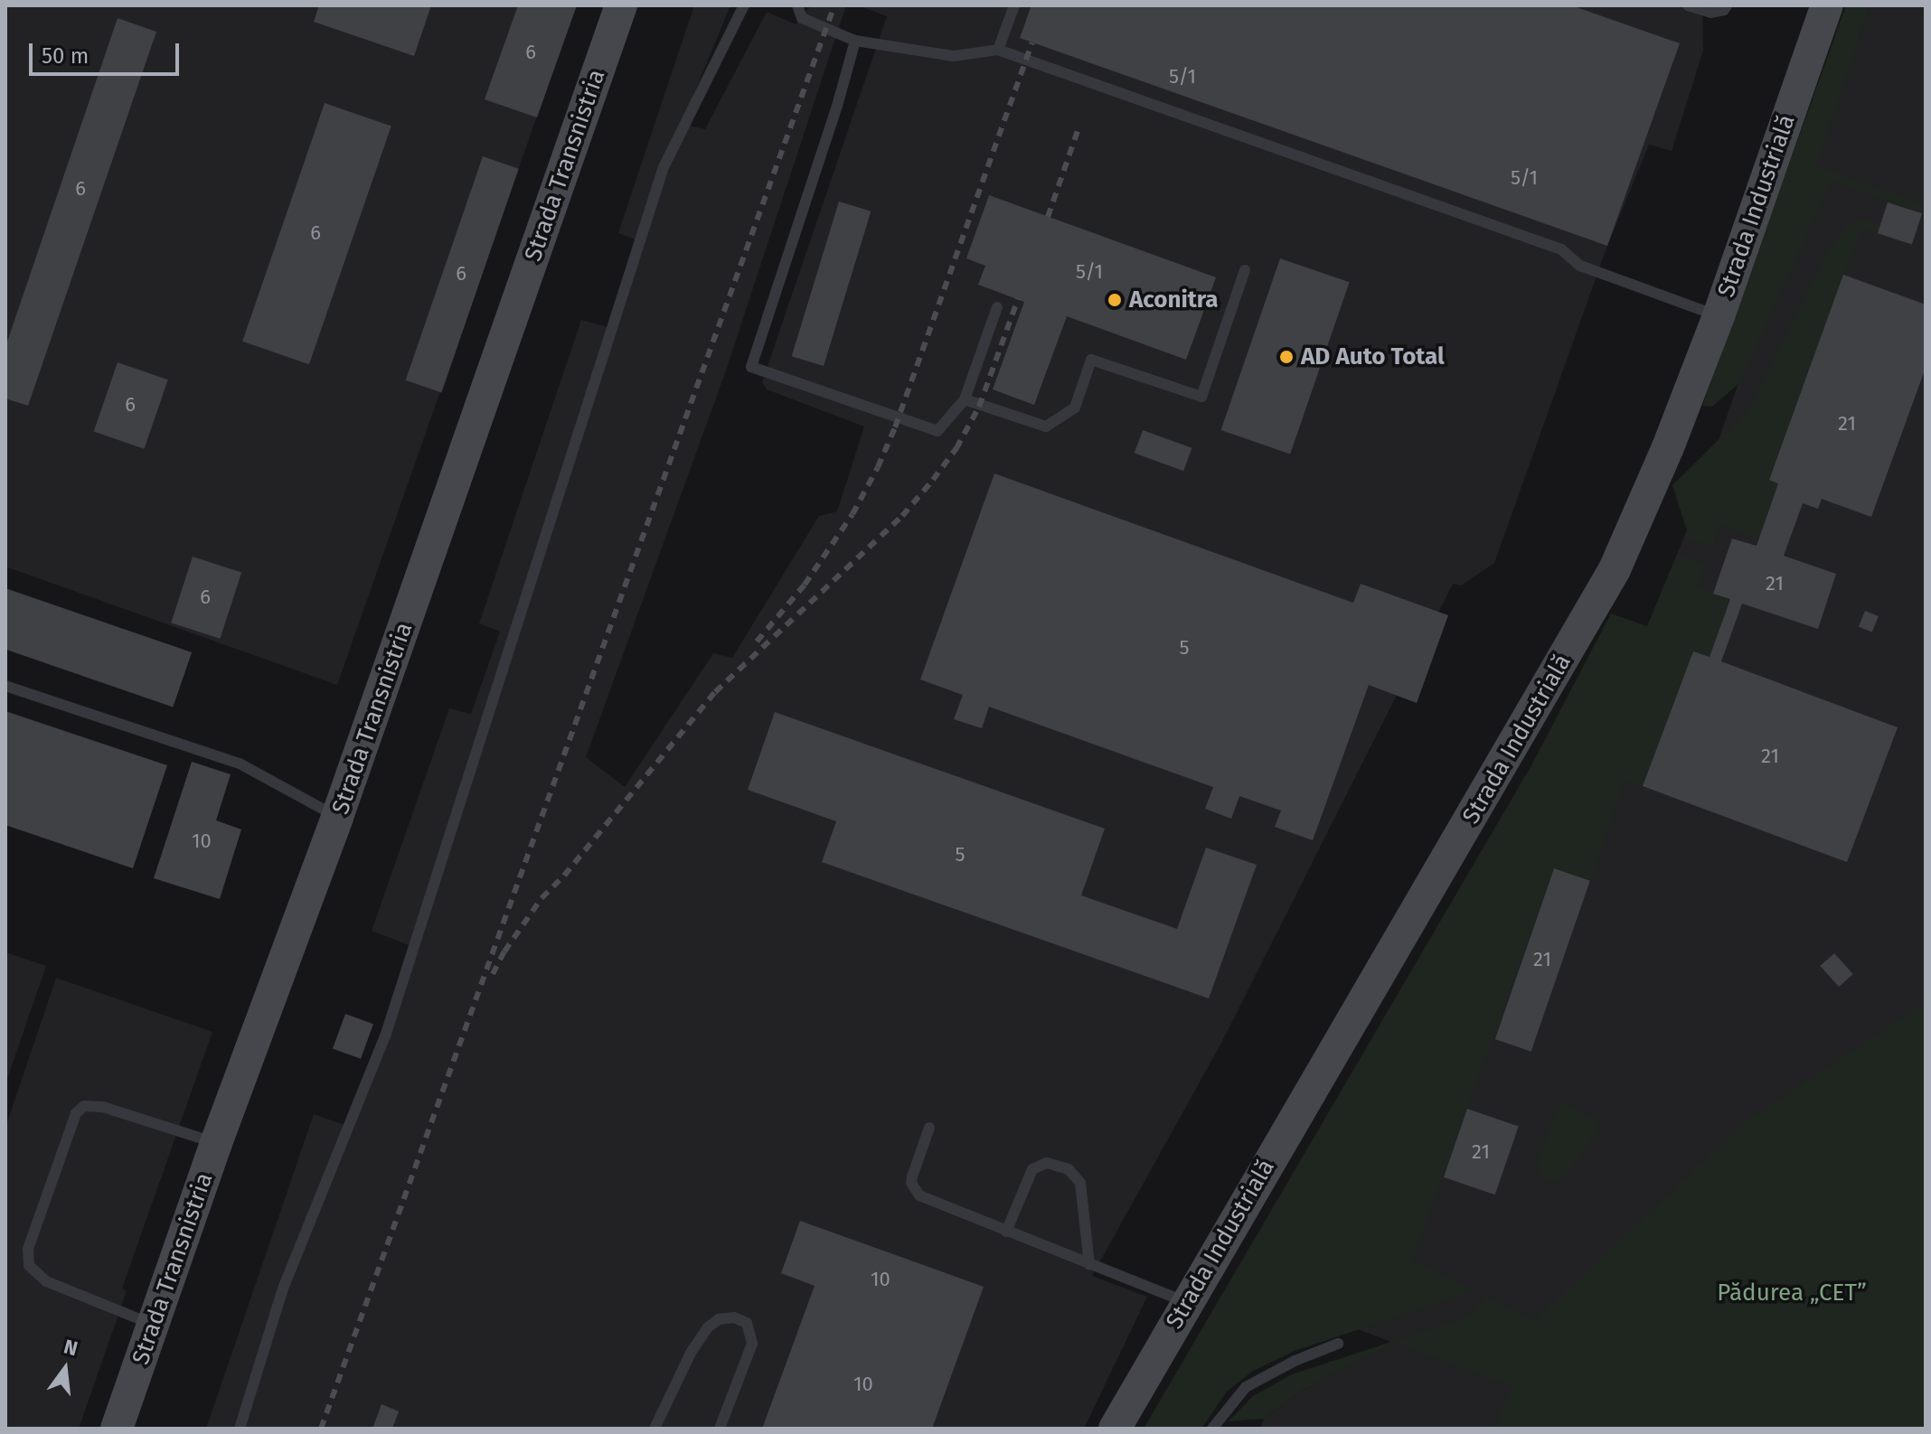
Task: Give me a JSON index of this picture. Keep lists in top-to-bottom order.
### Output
{
  "streets": {
    "street": ["Strada Transnistria", "Strada Industrială"]
  },
  "parks": ["Pădurea „CET”"],
  "places": ["Aconitra", "AD Auto Total"],
  "house_numbers": [
    "6",
    "5/1",
    "5/1",
    "6",
    "6",
    "5/1",
    "6",
    "6",
    "21",
    "21",
    "6",
    "5",
    "21",
    "10",
    "5",
    "21",
    "21",
    "10",
    "10"
  ],
  "scale_bar": "50 m",
  "north": "top"
}
